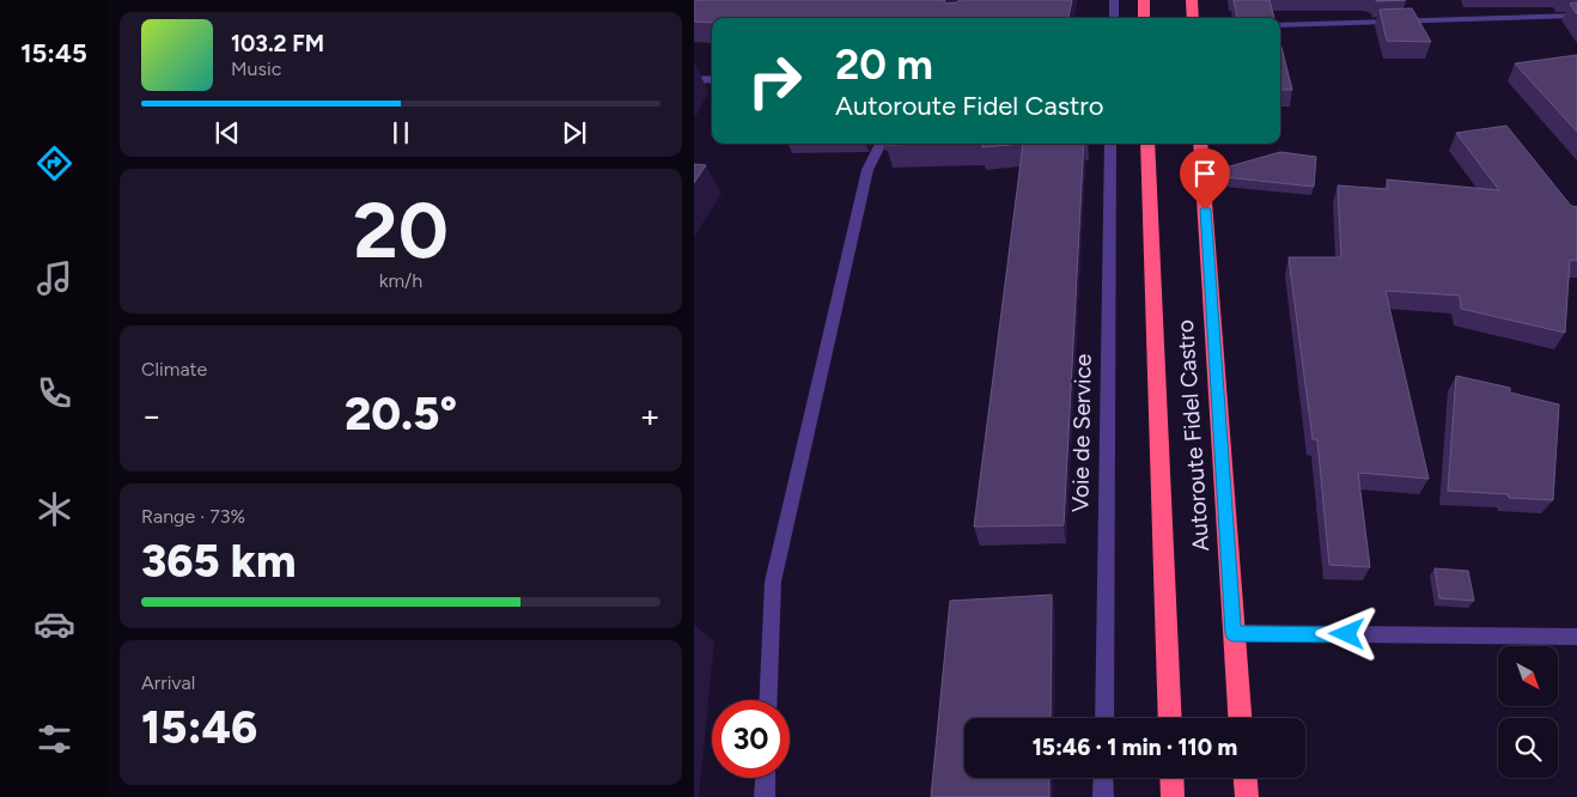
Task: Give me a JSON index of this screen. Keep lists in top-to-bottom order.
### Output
{
  "streets": {
    "highway": ["Autoroute Fidel Castro"],
    "street": ["Voie de Service"]
  },
  "north": "bottom right",
  "page": {
    "tabs": "15:45",
    "turn": ["20 m", "Autoroute Fidel Castro"],
    "song": ["103.2 FM", "Music"],
    "tile": [
      ["20", "km/h"],
      "Climate",
      ["Range · 73%", "365 km"],
      ["Arrival", "15:46"]
    ],
    "heat": ["−", "20.5°", "+"],
    "limit": "30",
    "trip": "15:46 · 1 min · 110 m"
  }
}
